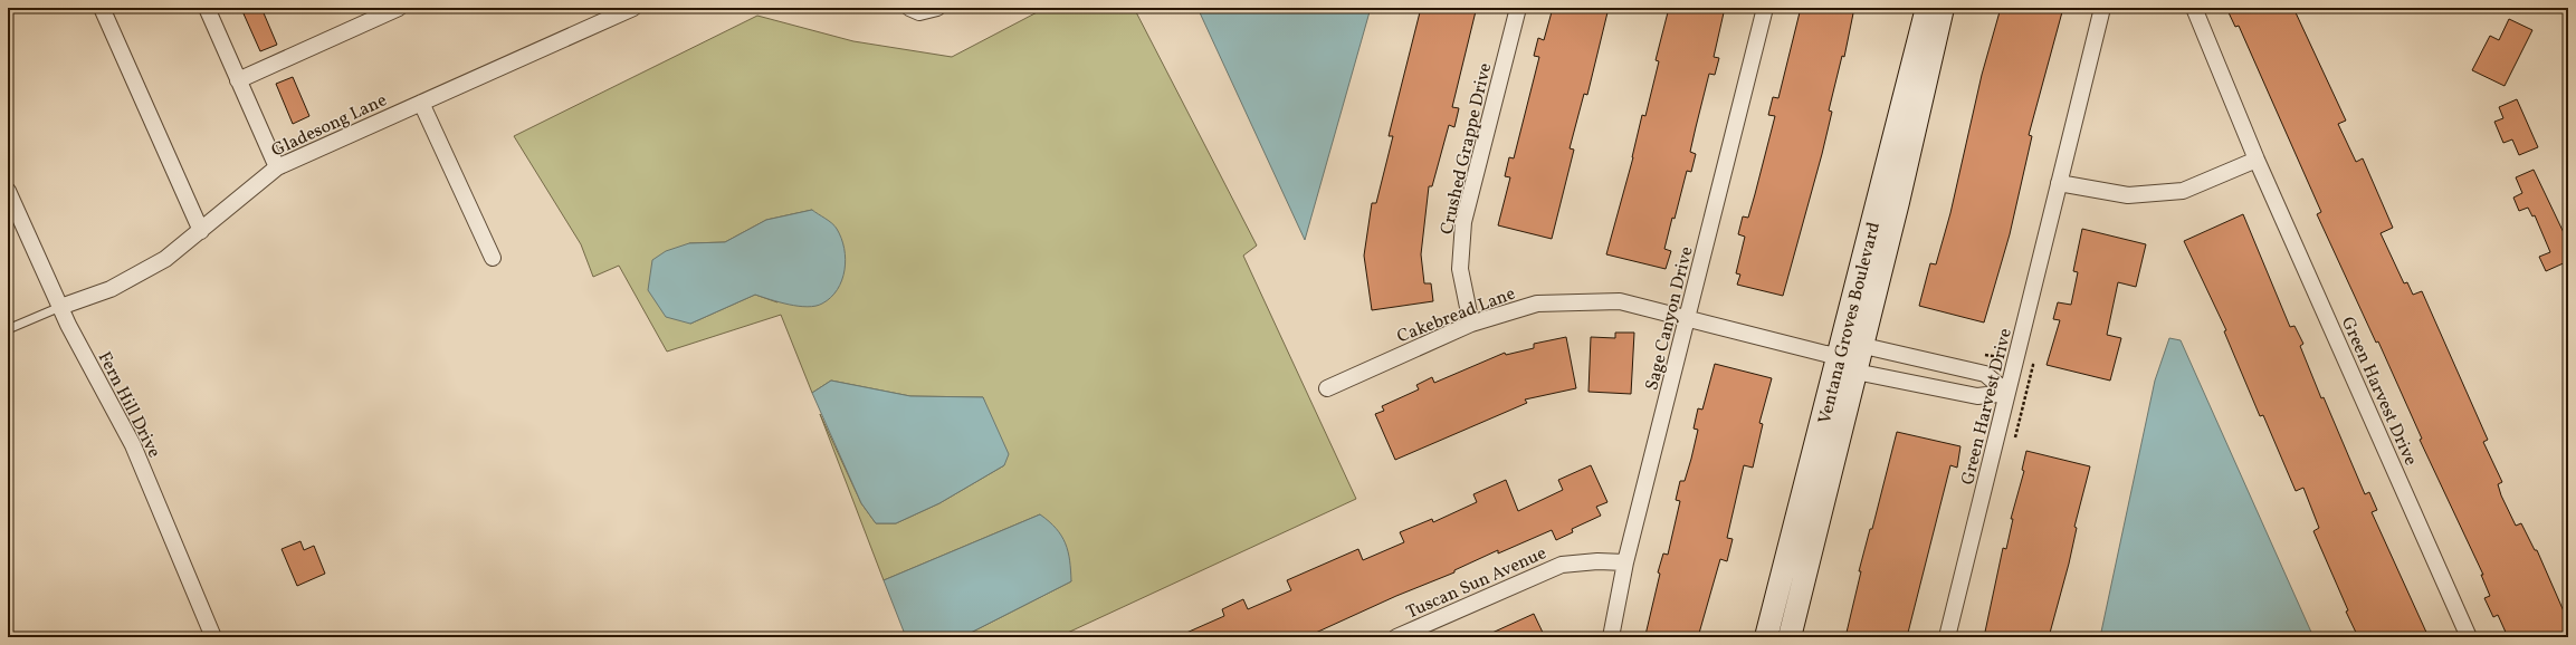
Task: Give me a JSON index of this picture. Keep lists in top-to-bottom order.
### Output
{
  "streets": {
    "street": [
      "Gladesong Lane",
      "Crushed Grappe Drive",
      "Cakebread Lane",
      "Sage Canyon Drive",
      "Ventana Groves Boulevard",
      "Green Harvest Drive",
      "Fern Hill Drive",
      "Tuscan Sun Avenue"
    ]
  },
  "crossings": [
    ["Gladesong Lane", "Fern Hill Drive"],
    ["Crushed Grappe Drive", "Cakebread Lane"],
    ["Cakebread Lane", "Sage Canyon Drive"],
    ["Cakebread Lane", "Ventana Groves Boulevard"],
    ["Sage Canyon Drive", "Tuscan Sun Avenue"]
  ]
}
